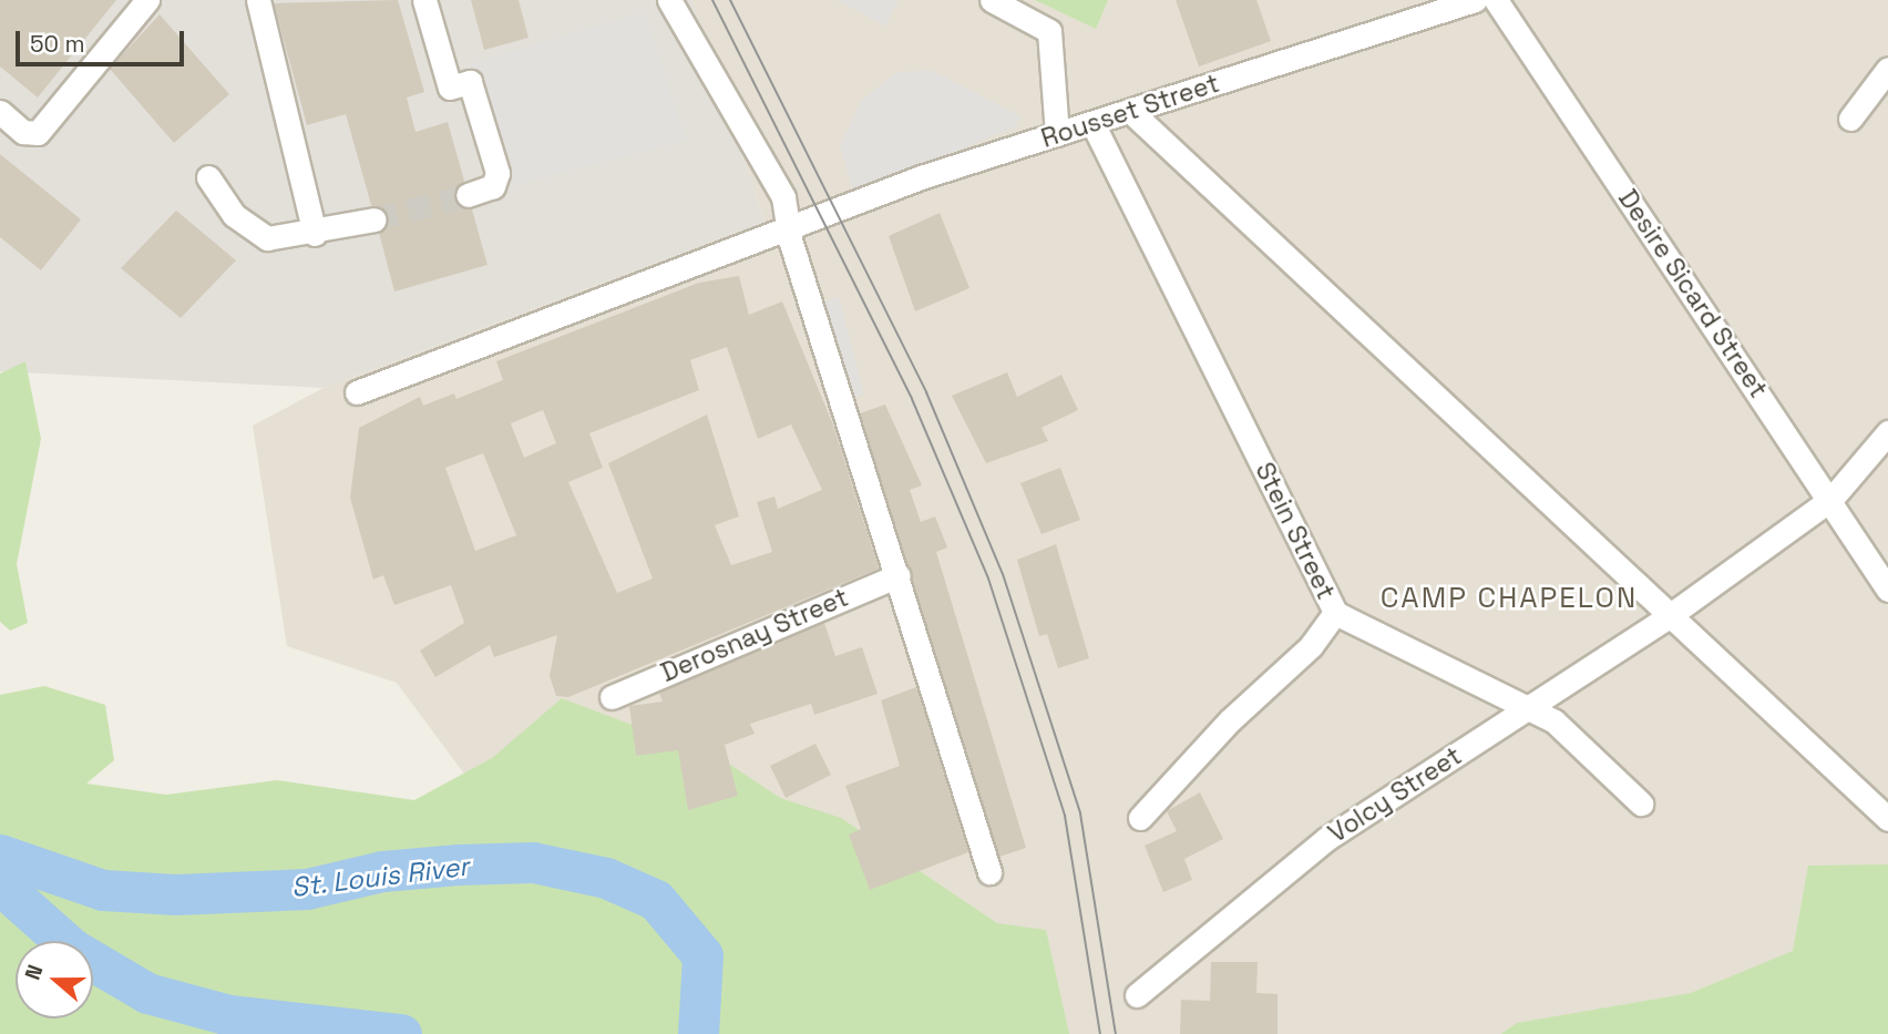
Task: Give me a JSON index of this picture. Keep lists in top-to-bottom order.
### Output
{
  "streets": {
    "street": [
      "Rousset Street",
      "Desire Sicard Street",
      "Stein Street",
      "Derosnay Street",
      "Volcy Street"
    ]
  },
  "crossings": [
    ["Rousset Street", "Stein Street"],
    ["Desire Sicard Street", "Volcy Street"],
    ["Stein Street", "Volcy Street"]
  ],
  "districts": ["CAMP CHAPELON"],
  "water": ["St. Louis River"],
  "scale_bar": "50 m",
  "north": "left"
}
